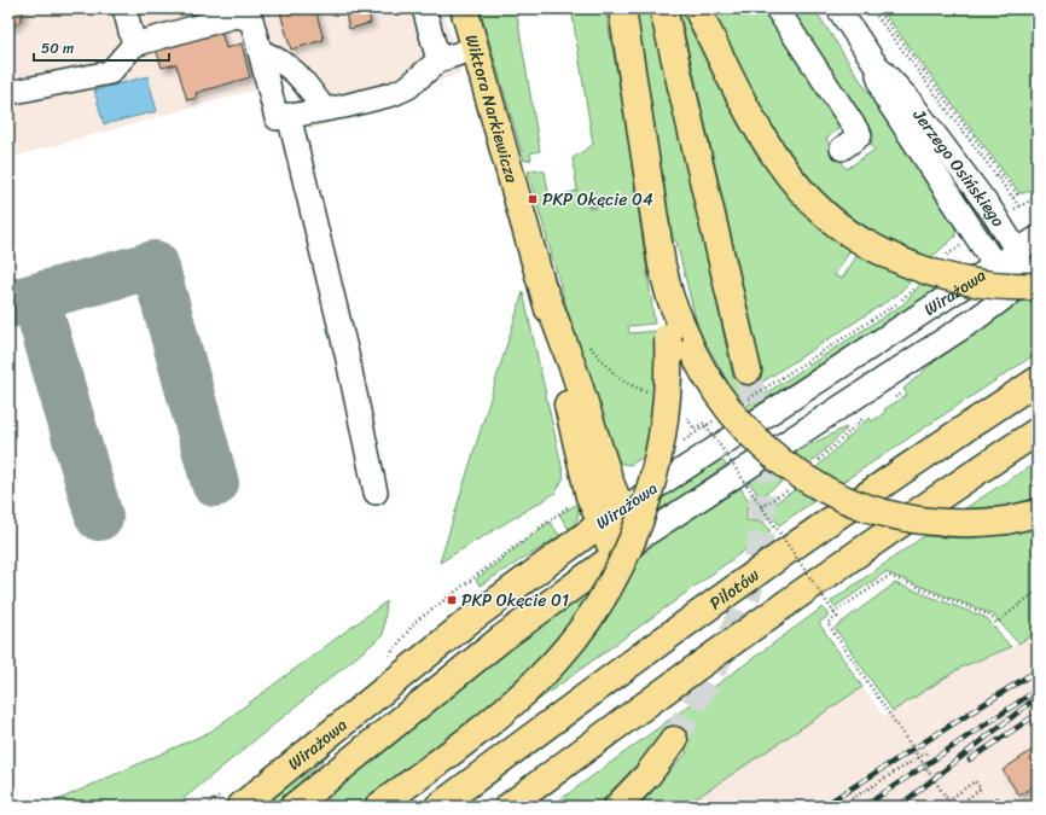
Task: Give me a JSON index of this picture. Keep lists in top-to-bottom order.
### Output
{
  "streets": {
    "main road": ["Wiktora Narkiewicza", "Wirażowa", "Pilotów"],
    "street": ["Jerzego Osińskiego"]
  },
  "crossings": [
    ["Wiktora Narkiewicza", "Wirażowa"],
    ["Jerzego Osińskiego", "Wirażowa"]
  ],
  "places": {
    "transit": ["PKP Okęcie 04", "PKP Okęcie 01"]
  },
  "scale_bar": "50 m"
}
